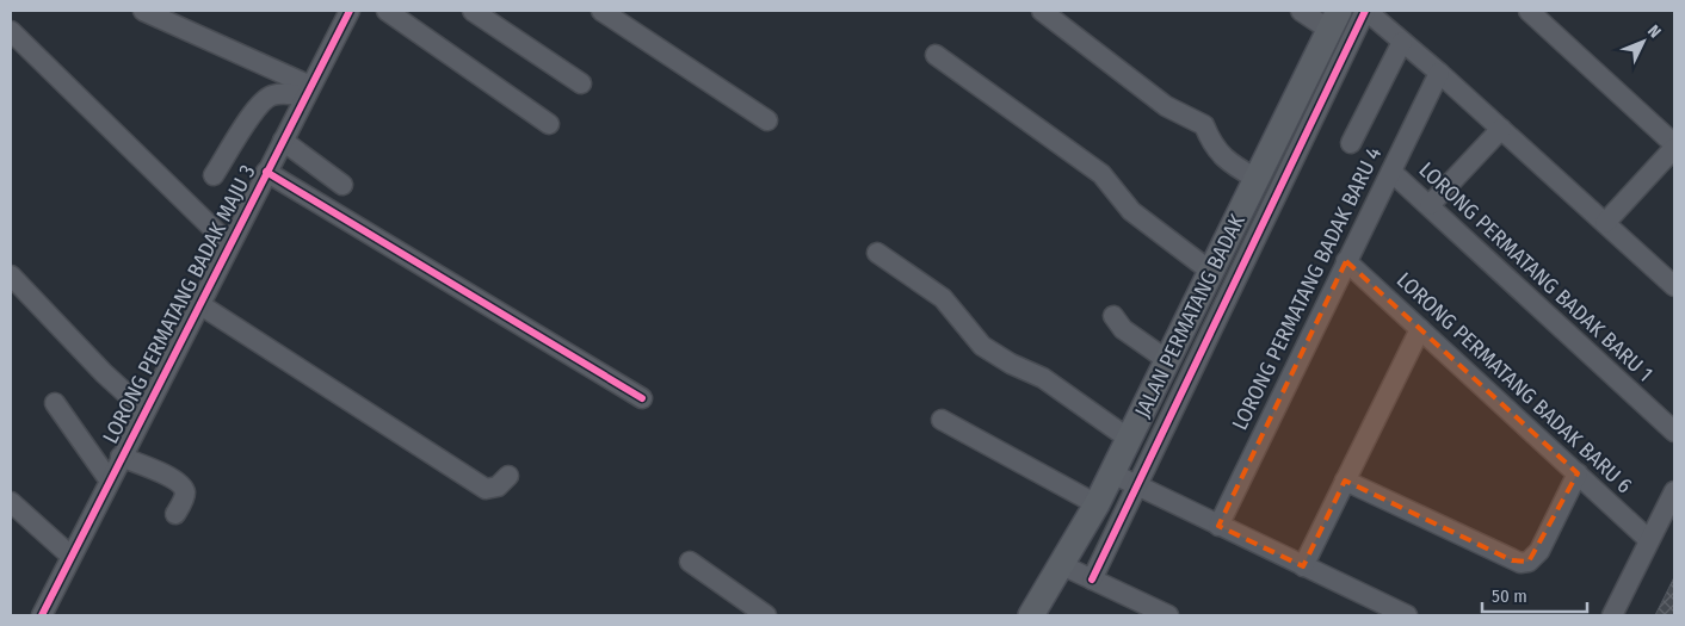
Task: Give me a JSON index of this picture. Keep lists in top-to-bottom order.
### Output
{
  "streets": {
    "main road": ["JALAN PERMATANG BADAK"],
    "street": [
      "LORONG PERMATANG BADAK BARU 1",
      "LORONG PERMATANG BADAK BARU 4",
      "LORONG PERMATANG BADAK MAJU 3",
      "LORONG PERMATANG BADAK BARU 6"
    ]
  },
  "crossings": [
    ["LORONG PERMATANG BADAK BARU 1", "LORONG PERMATANG BADAK BARU 4"],
    ["LORONG PERMATANG BADAK BARU 4", "LORONG PERMATANG BADAK BARU 6"]
  ],
  "scale_bar": "50 m",
  "north": "top right"
}
